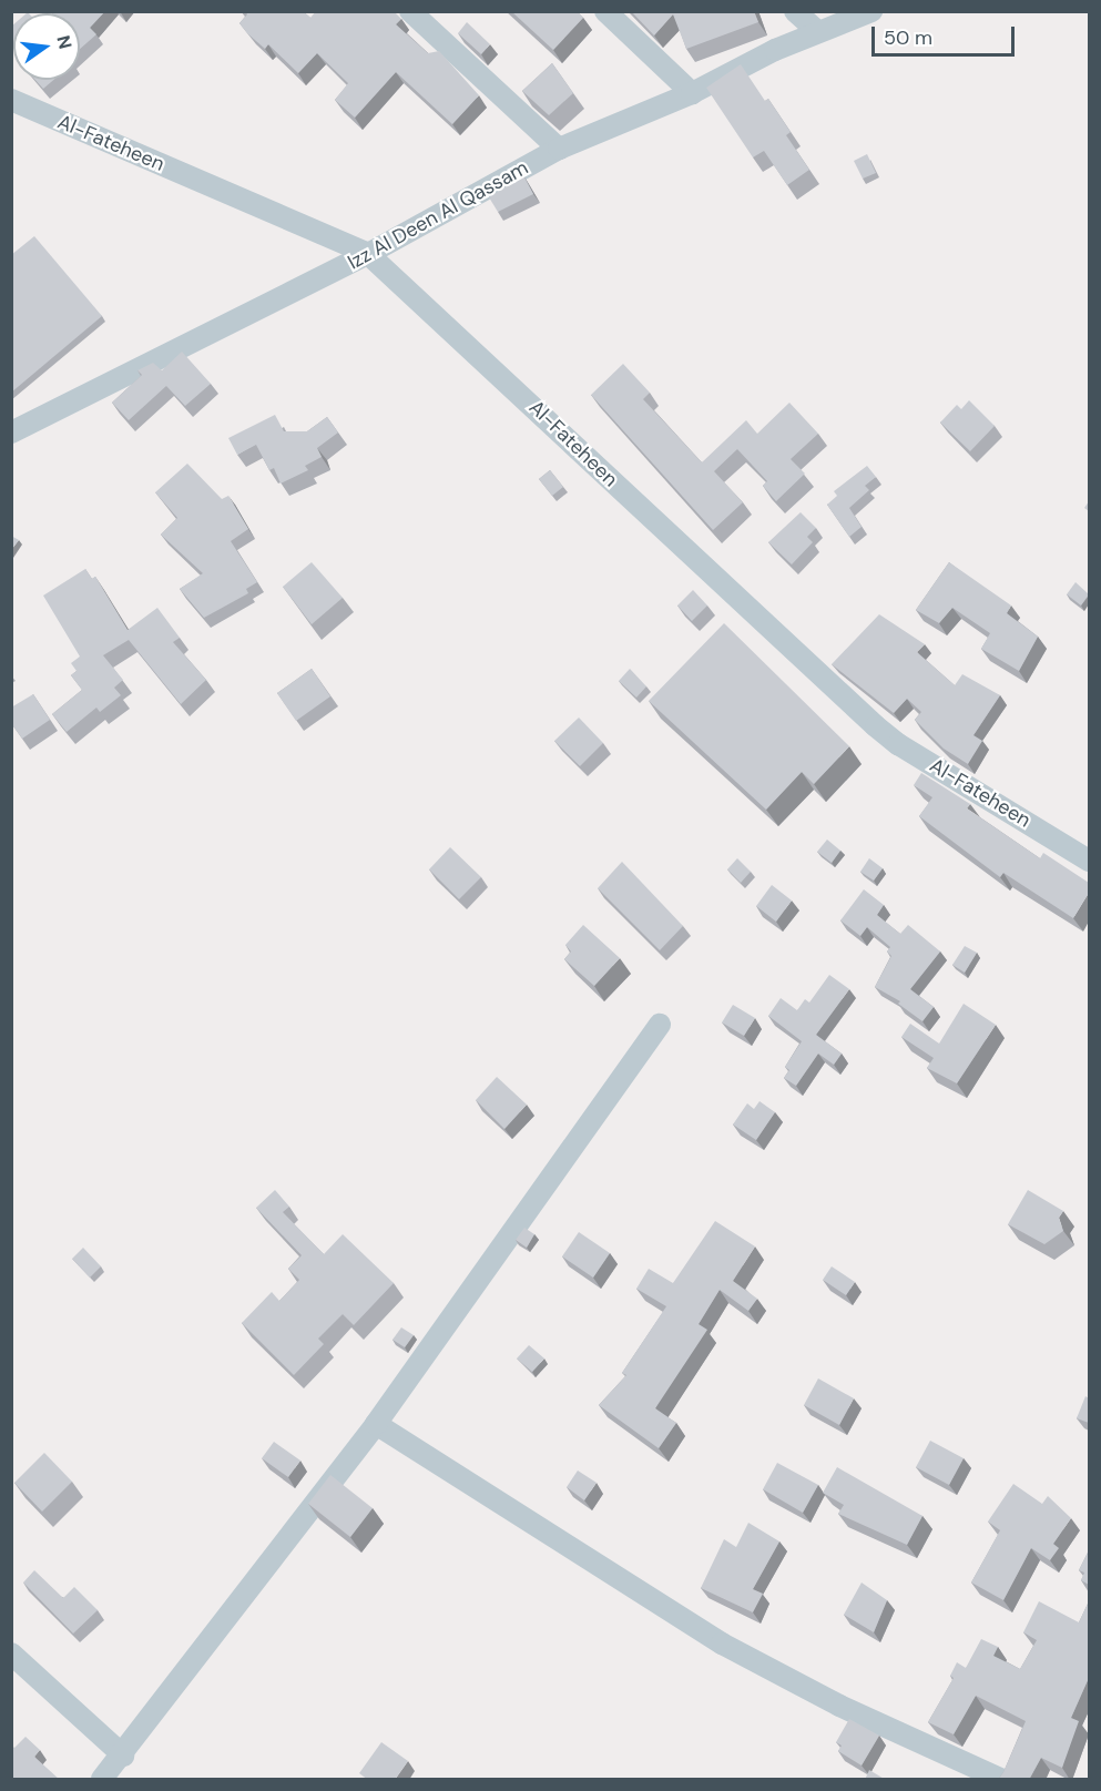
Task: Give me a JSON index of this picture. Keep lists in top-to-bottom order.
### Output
{
  "streets": {
    "street": ["Al-Fateheen", "Izz Al Deen Al Qassam"]
  },
  "crossings": [
    ["Al-Fateheen", "Izz Al Deen Al Qassam"]
  ],
  "scale_bar": "50 m",
  "north": "right"
}
